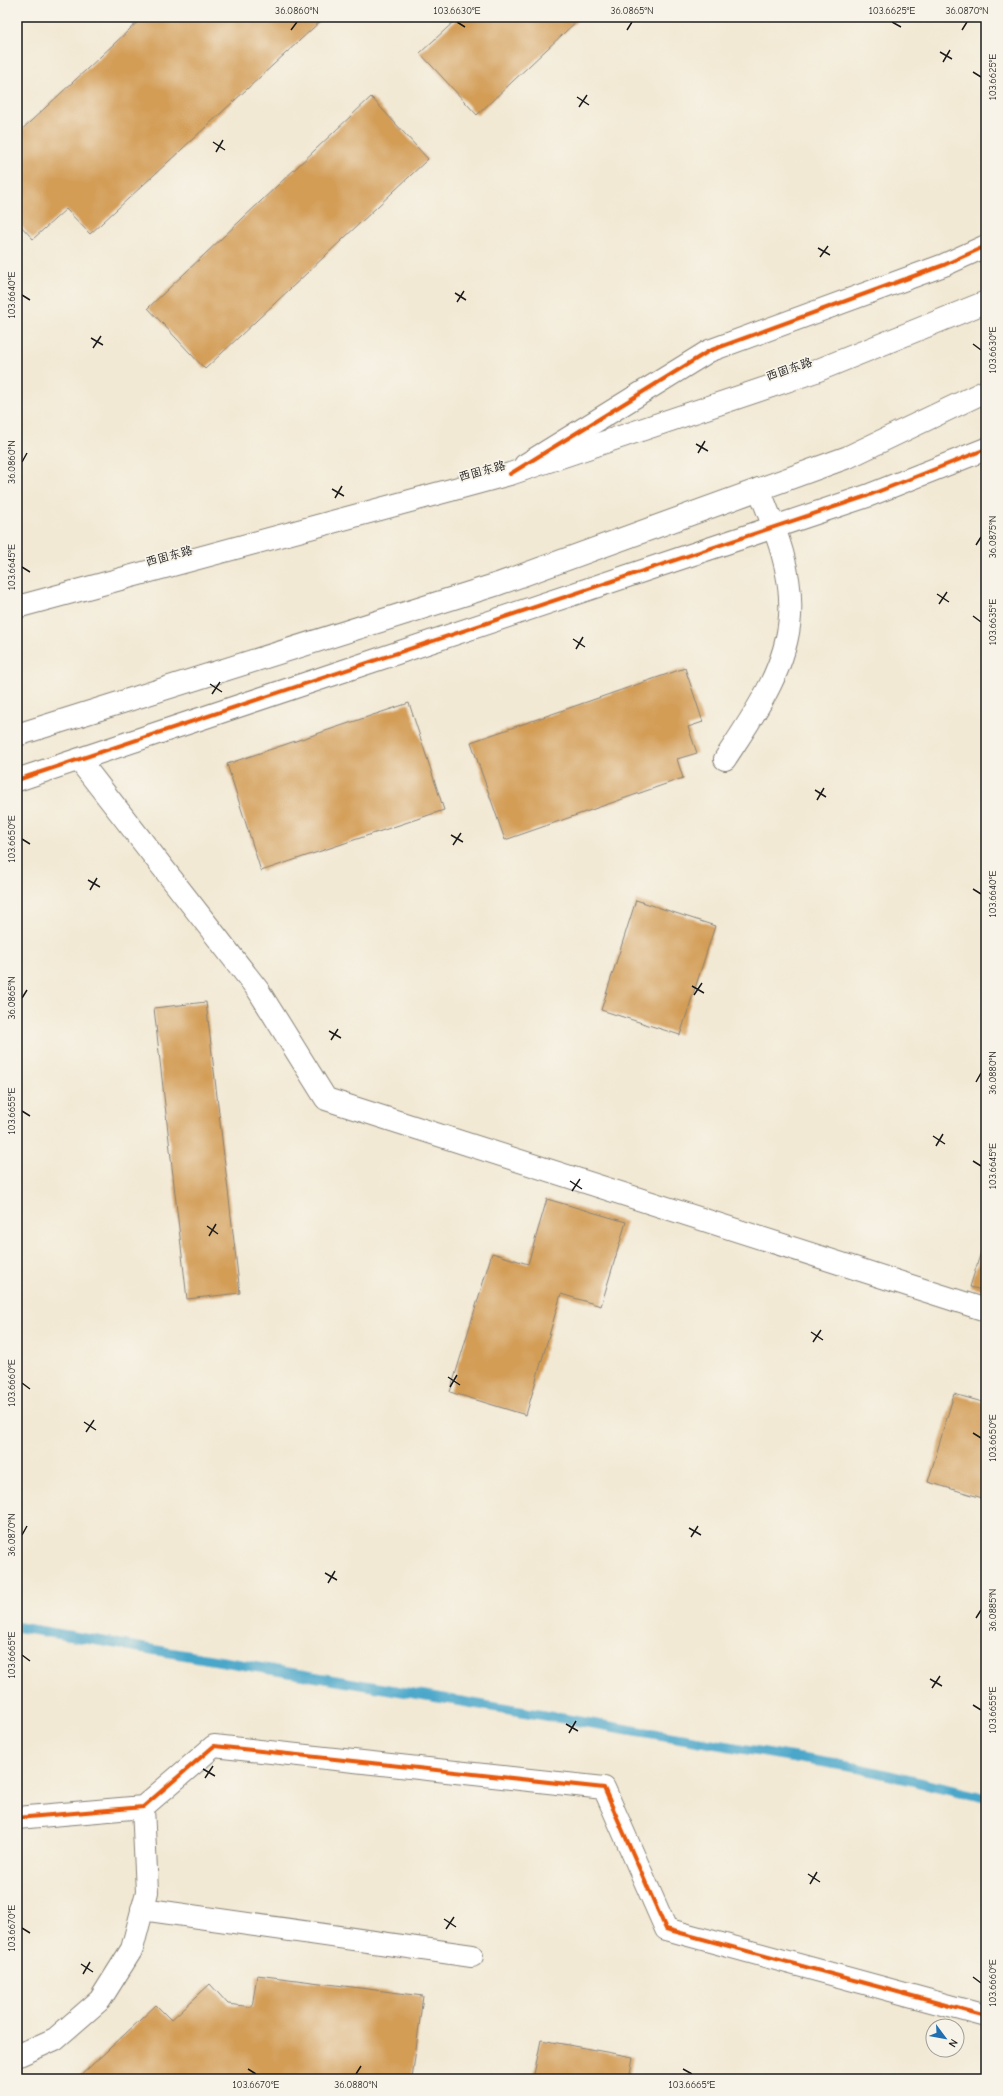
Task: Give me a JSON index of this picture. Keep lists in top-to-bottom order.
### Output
{
  "streets": {
    "street": ["西固东路"]
  },
  "north": "bottom right",
  "coordinates": [
    "36.0860°N",
    "103.6630°E",
    "36.0865°N",
    "103.6625°E",
    "36.0870°N",
    "103.6640°E",
    "36.0875°N",
    "103.6645°E",
    "103.6635°E",
    "103.6650°E",
    "36.0880°N",
    "103.6655°E",
    "103.6660°E",
    "36.0885°N",
    "103.6665°E",
    "103.6670°E"
  ]
}
